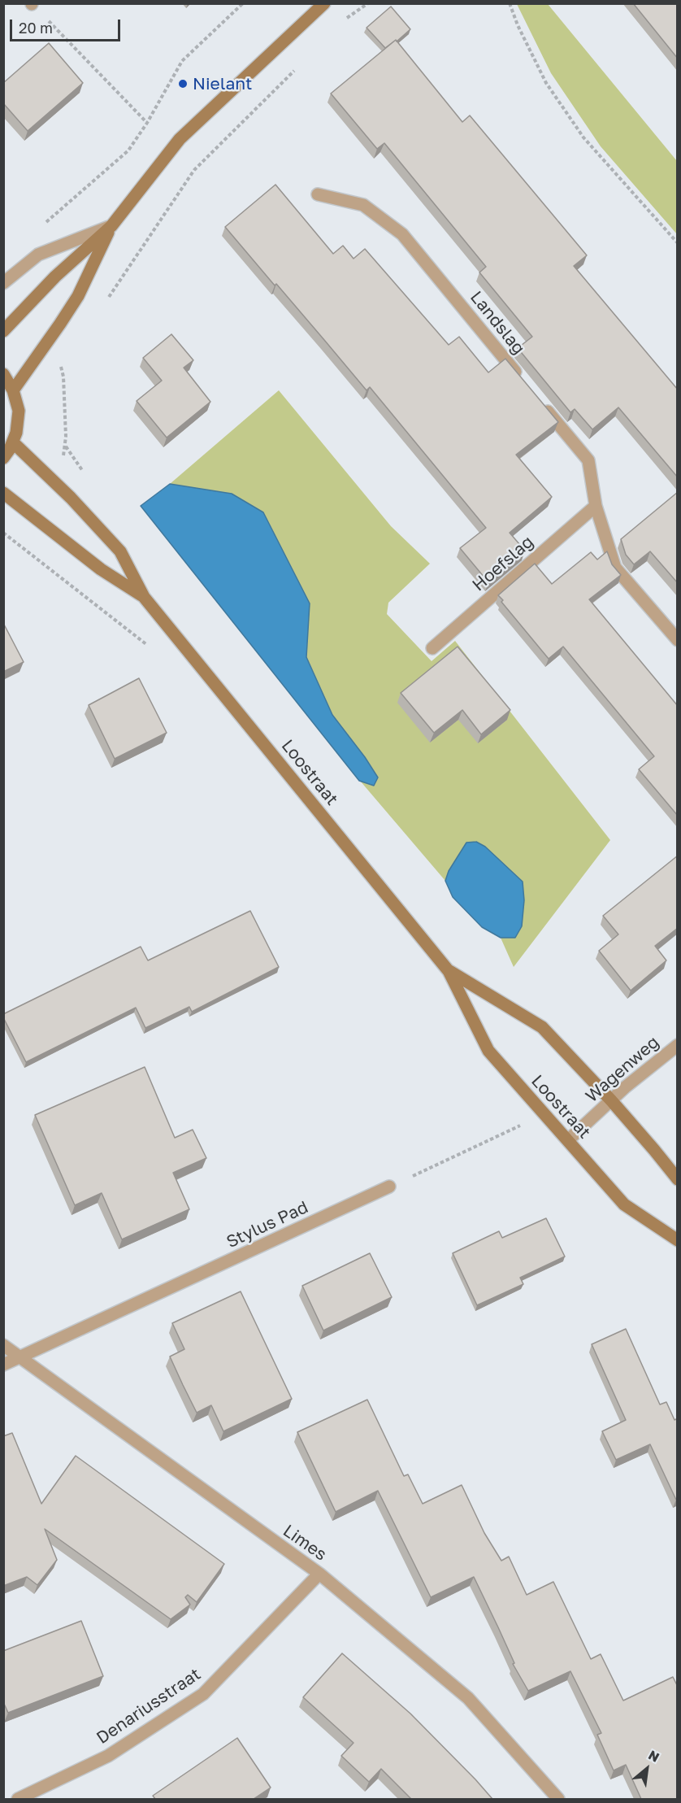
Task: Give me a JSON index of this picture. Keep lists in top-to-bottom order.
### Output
{
  "streets": {
    "street": [
      "Landslag",
      "Hoefslag",
      "Loostraat",
      "Wagenweg",
      "Stylus Pad",
      "Limes",
      "Denariusstraat"
    ]
  },
  "crossings": [
    ["Loostraat", "Wagenweg"],
    ["Stylus Pad", "Limes"],
    ["Limes", "Denariusstraat"]
  ],
  "places": ["Nielant"],
  "scale_bar": "20 m",
  "north": "top right"
}
